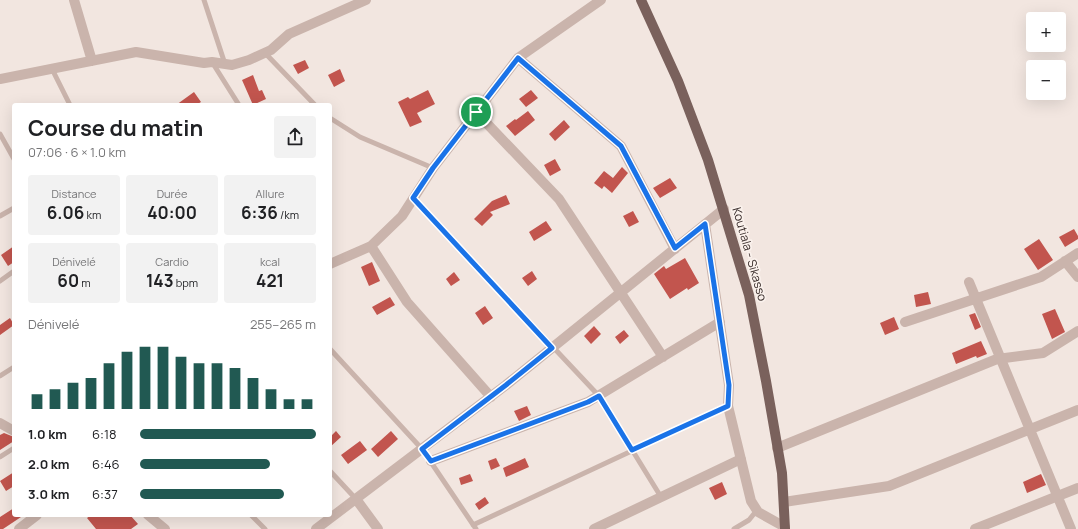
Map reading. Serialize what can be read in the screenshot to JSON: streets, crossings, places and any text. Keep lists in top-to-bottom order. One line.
{"streets":{"main road":["Koutiala - Sikasso"]},"page":{"map_buttons":["+","−"],"heading":["Course du matin","07:06 · 6 × 1.0 km"],"stats":[["Distance","6.06 km"],["Durée","40:00"],["Allure","6:36 /km"],["Dénivelé","60 m"],["Cardio","143 bpm"],["kcal","421"]],"chart":["Dénivelé","255–265 m"],"list":[{"name":"1.0 km","note":"6:18"},{"name":"2.0 km","note":"6:46"},{"name":"3.0 km","note":"6:37"}]}}
